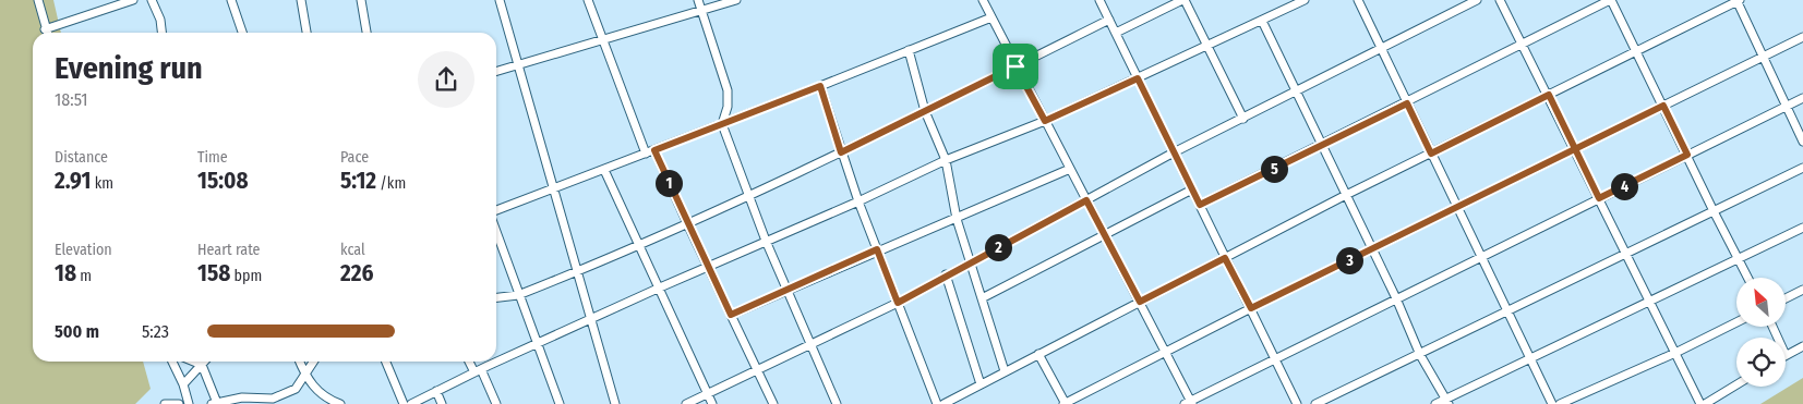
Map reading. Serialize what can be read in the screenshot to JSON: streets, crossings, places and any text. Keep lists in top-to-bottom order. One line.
{"north":"top left","page":{"heading":["Evening run","18:51"],"stats":[["Distance","2.91 km"],["Time","15:08"],["Pace","5:12 /km"],["Elevation","18 m"],["Heart rate","158 bpm"],["kcal","226"]],"pins":["5","1","4","2","3"],"list":[{"name":"500 m","note":"5:23"}]}}
